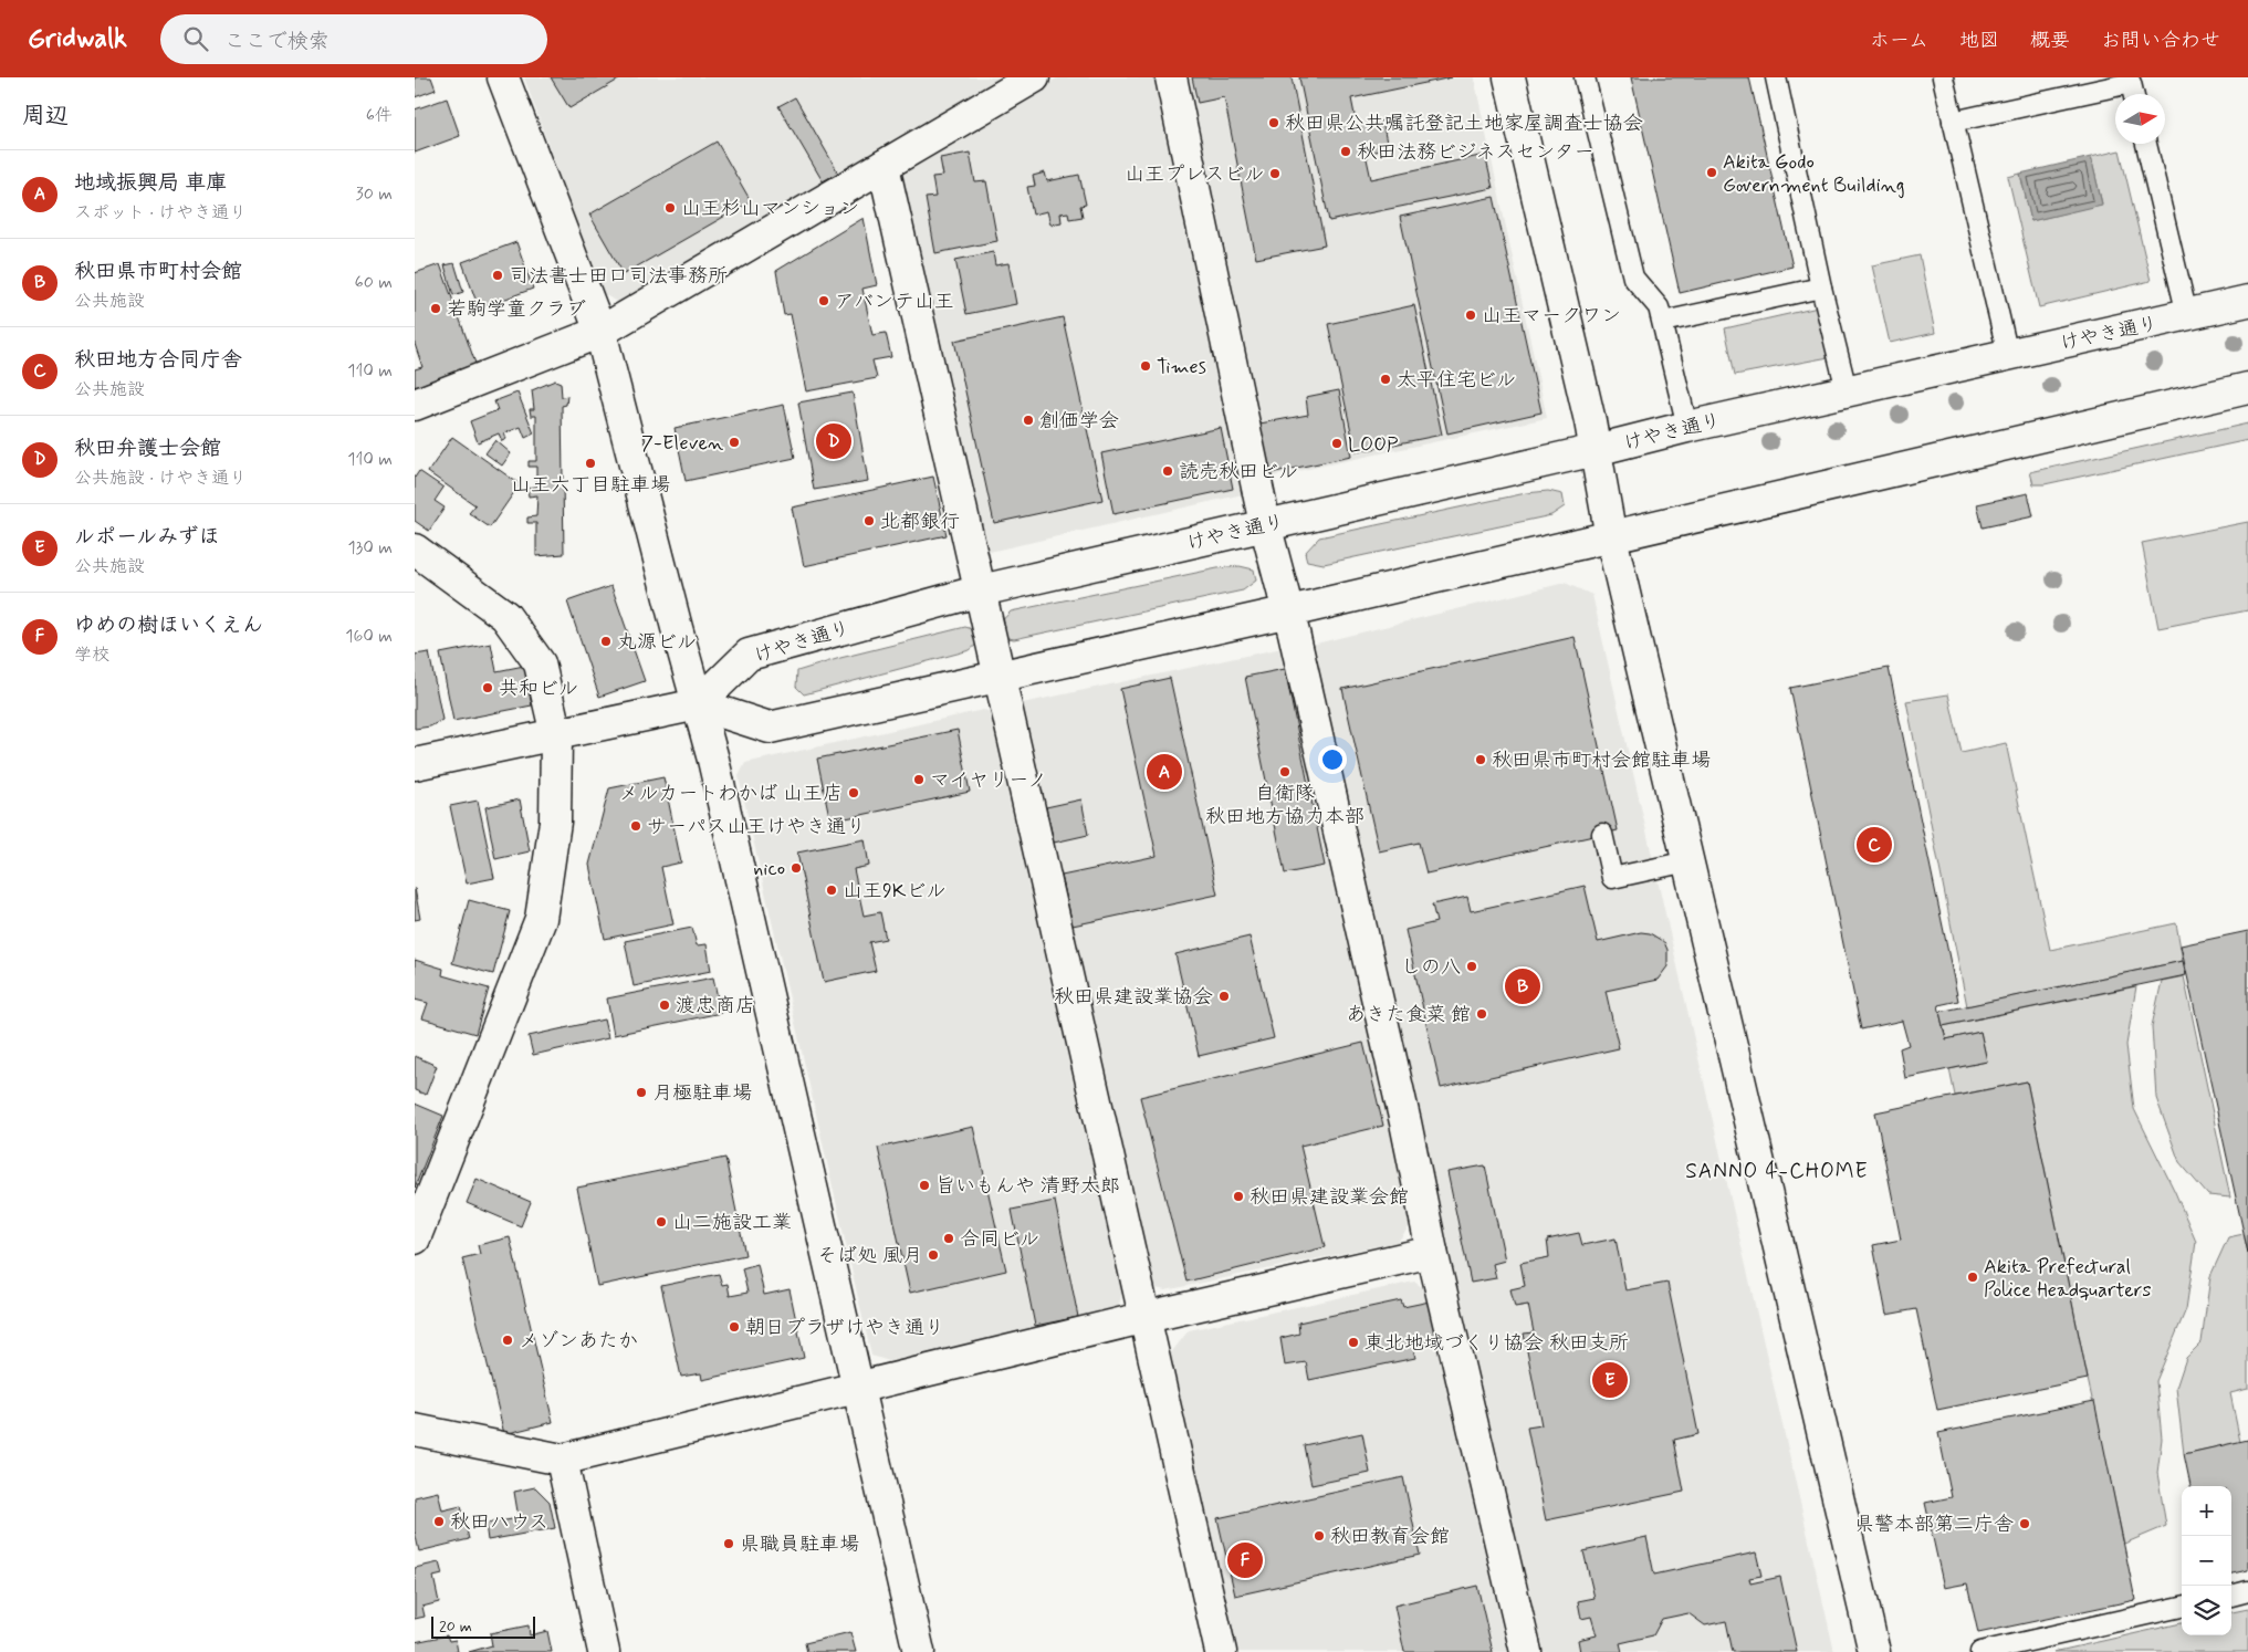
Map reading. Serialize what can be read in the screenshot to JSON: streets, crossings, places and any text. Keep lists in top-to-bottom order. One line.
{"streets":{"street":["けやき通り"]},"districts":["SANNO 4-CHOME"],"places":["秋田県公共嘱託登記土地家屋調査士協会","秋田法務ビジネスセンター","Akita Godo Government Building","山王プレスビル","山王杉山マンション","司法書士田口司法事務所","アバンテ山王","若駒学童クラブ","山王マークワン","Times","太平住宅ビル","創価学会","7-Eleven","LOOP","山王六丁目駐車場","読売秋田ビル","北都銀行","丸源ビル","共和ビル","秋田県市町村会館駐車場","自衛隊 秋田地方協力本部","マイヤリーノ","メルカートわかば 山王店","サーパス山王けやき通り","nico","山王9Kビル","しの八","秋田県建設業協会","渡忠商店","あきた食菜 館","月極駐車場","旨いもんや 清野太郎","秋田県建設業会館","山二施設工業","合同ビル","そば処 風月","Akita Prefectural Police Headquarters","朝日プラザけやき通り","メゾンあたか","東北地域づくり協会 秋田支所","秋田ハウス","県警本部第二庁舎","秋田教育会館","県職員駐車場"],"scale_bar":"20 m","north":"right","page":{"header":"Gridwalk","search":"ここで検索","nav":["ホーム","地図","概要","お問い合わせ"],"heading":["周辺","6件"],"list":[{"mark":"A","name":"地域振興局 車庫","note":"スポット · けやき通り","value":"30 m"},{"mark":"B","name":"秋田県市町村会館","note":"公共施設","value":"60 m"},{"mark":"C","name":"秋田地方合同庁舎","note":"公共施設","value":"110 m"},{"mark":"D","name":"秋田弁護士会館","note":"公共施設 · けやき通り","value":"110 m"},{"mark":"E","name":"ルポールみずほ","note":"公共施設","value":"130 m"},{"mark":"F","name":"ゆめの樹ほいくえん","note":"学校","value":"160 m"}],"pins":["D","A","C","B","E","F"],"map_buttons":["+","−"],"scale":"20 m"}}
